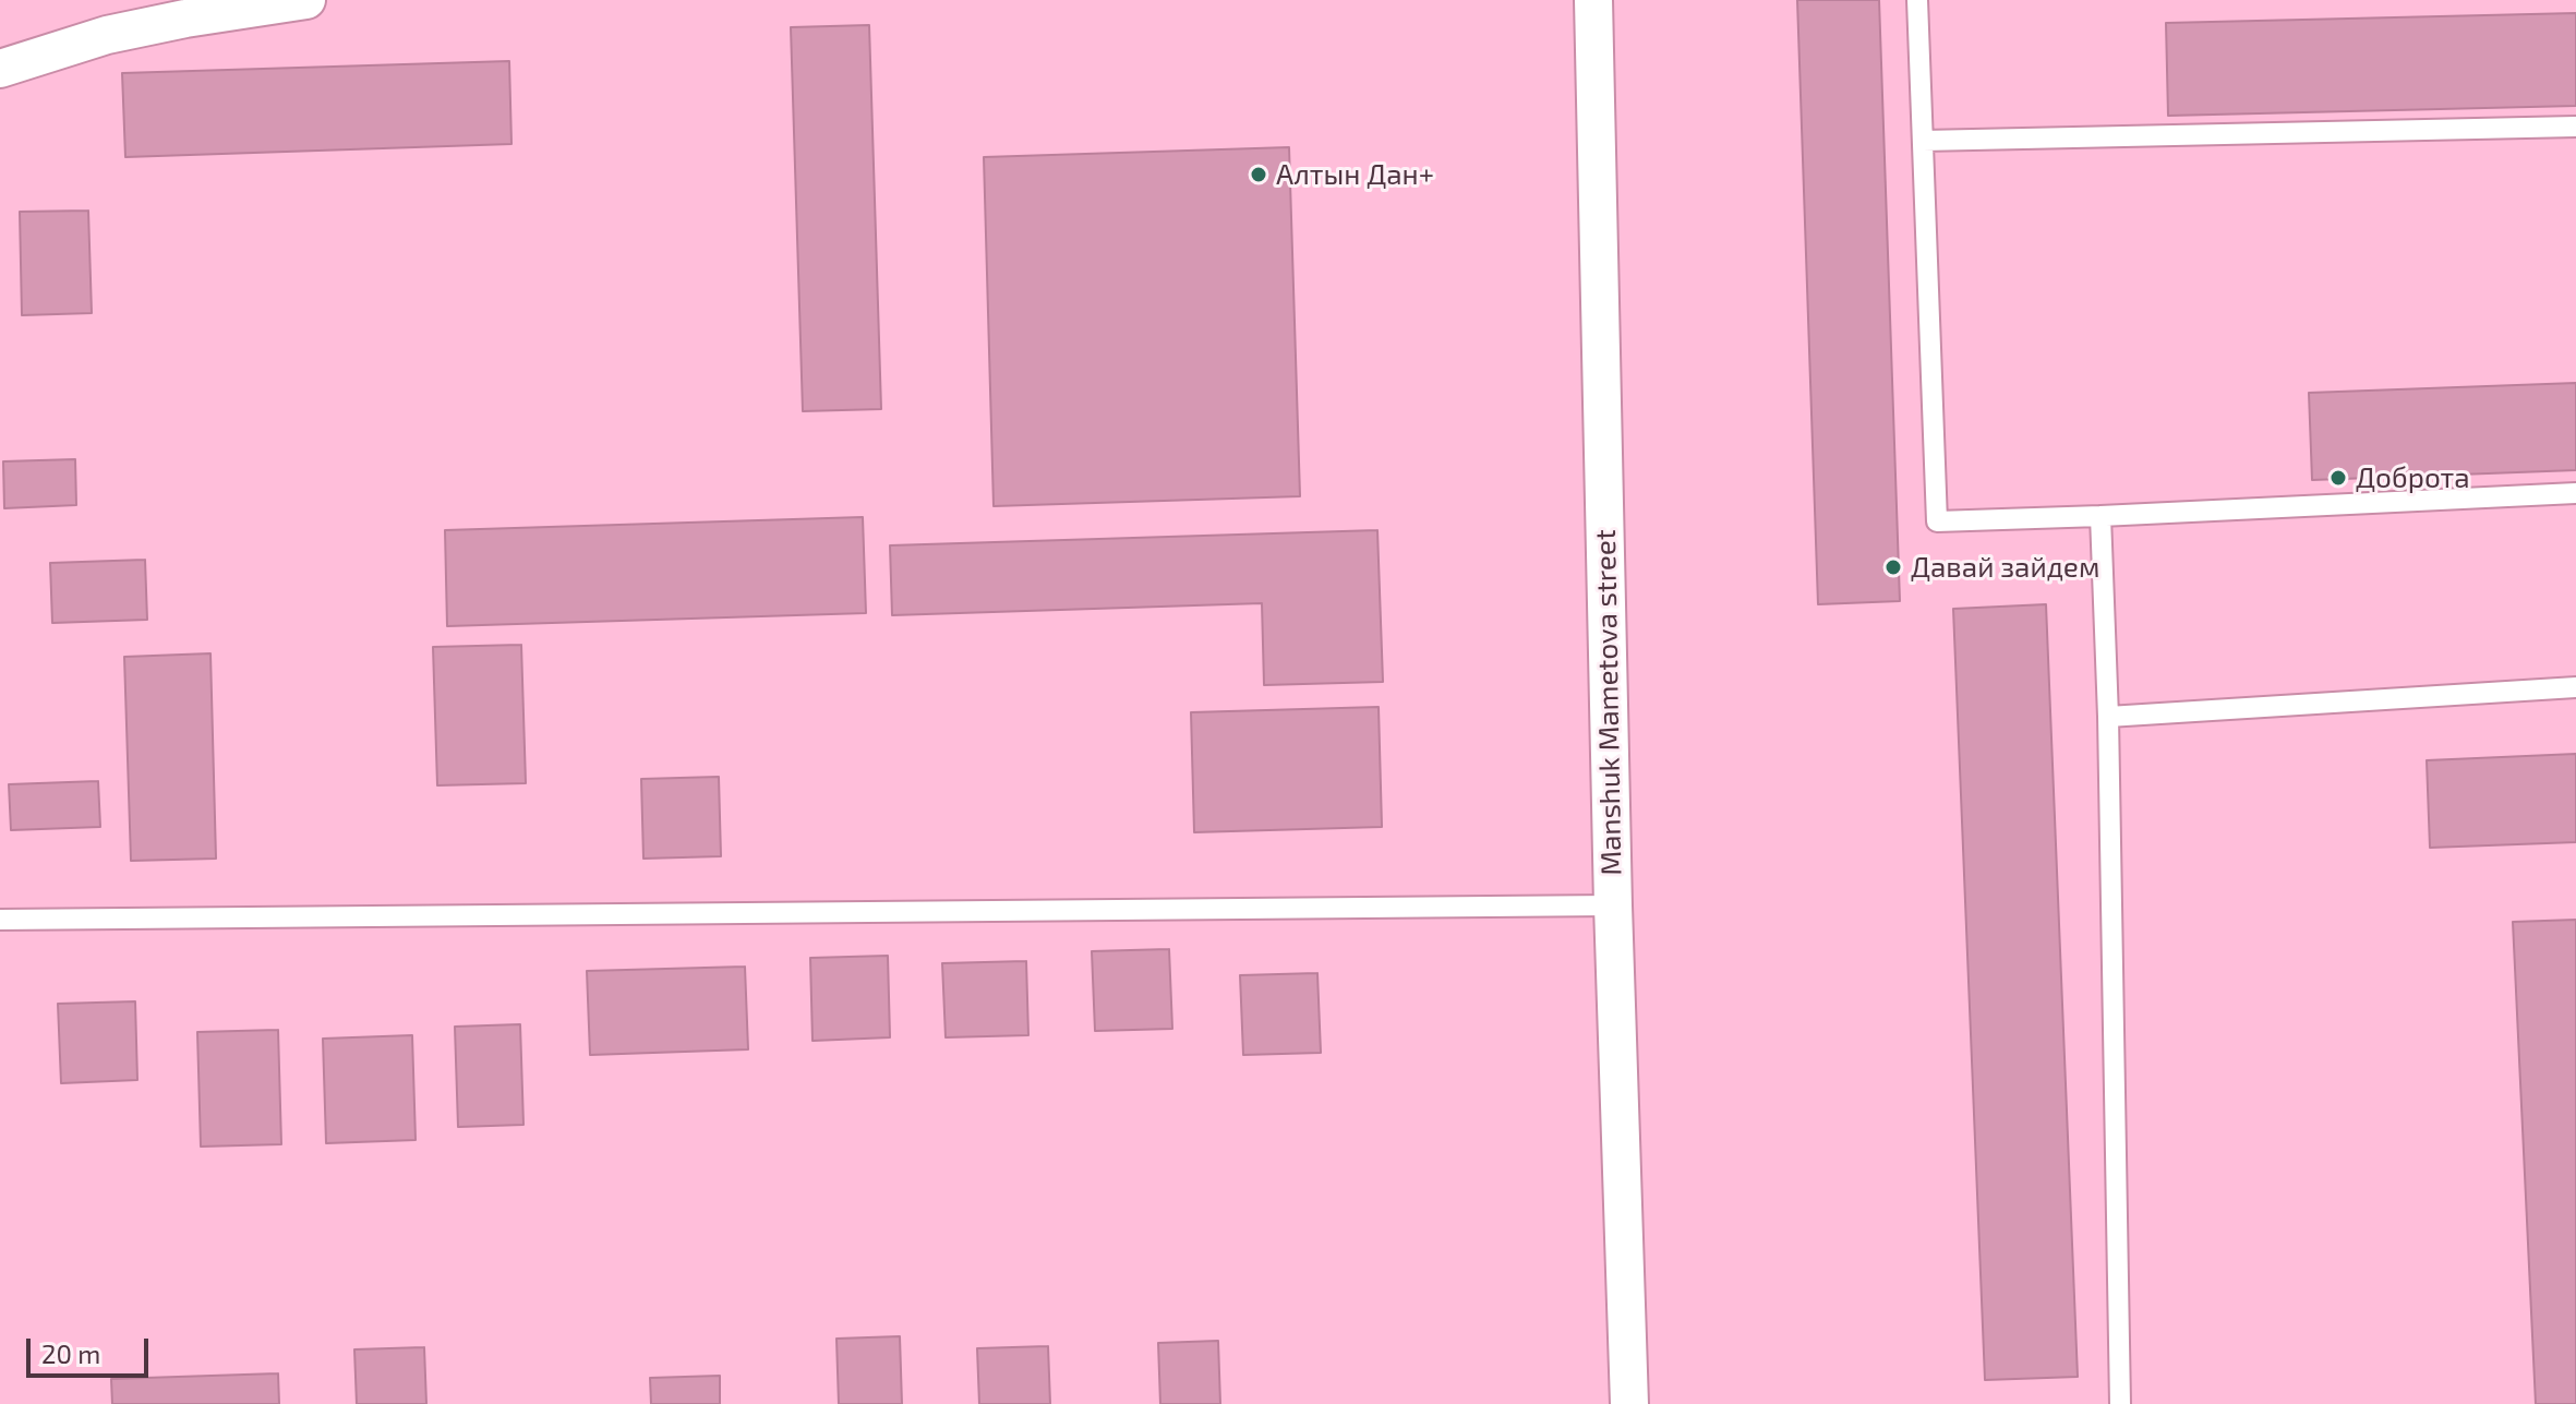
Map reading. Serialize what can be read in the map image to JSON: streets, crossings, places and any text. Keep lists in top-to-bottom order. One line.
{"streets":{"street":["Manshuk Mametova street"]},"places":["Алтын Дан+","Доброта","Давай зайдем"],"scale_bar":"20 m"}
